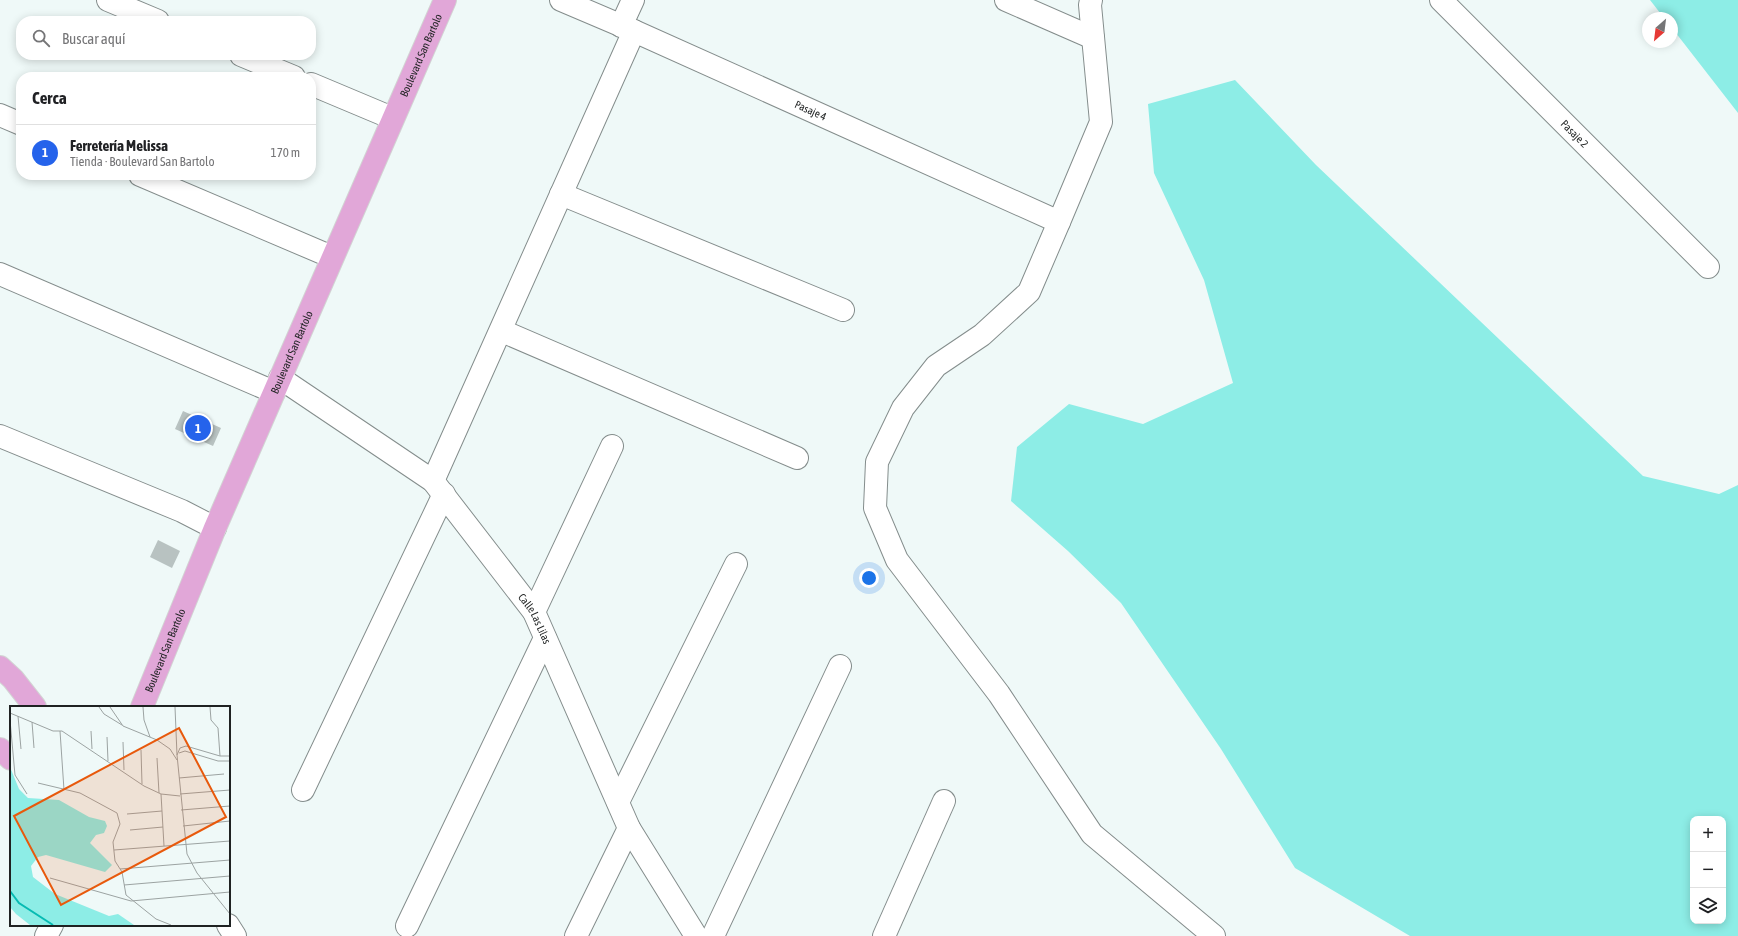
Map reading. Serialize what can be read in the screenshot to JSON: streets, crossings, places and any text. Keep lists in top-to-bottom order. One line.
{"streets":{"main road":["Boulevard San Bartolo"],"street":["Pasaje 4","Pasaje 2","Calle Las Lilas"]},"crossings":[["Boulevard San Bartolo","Calle Las Lilas"]],"north":"bottom left","page":{"search":"Buscar aquí","heading":"Cerca","list":[{"mark":"1","name":"Ferretería Melissa","note":"Tienda · Boulevard San Bartolo","value":"170 m"}],"pins":"1","map_buttons":["+","−"]}}
